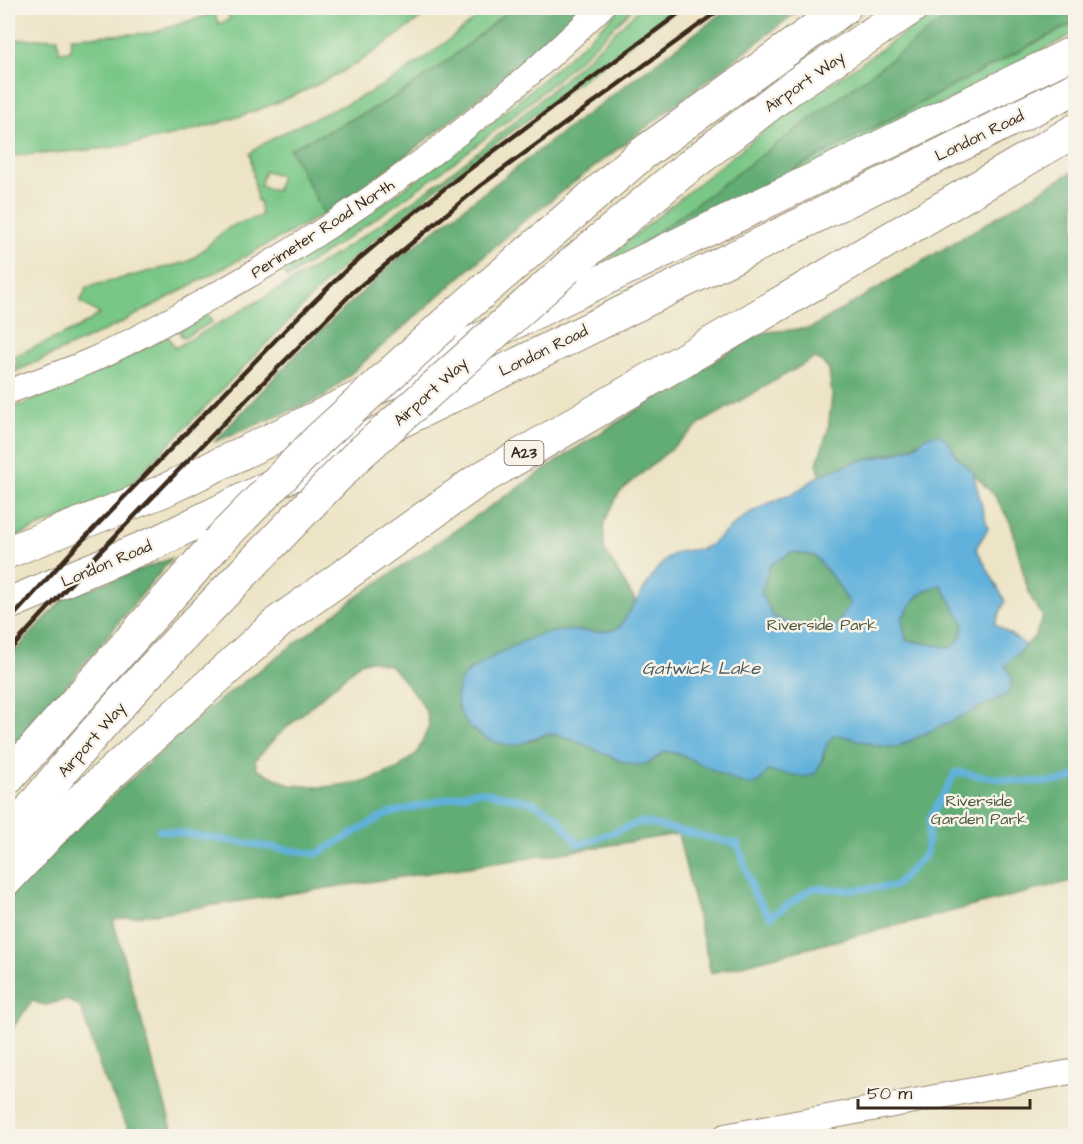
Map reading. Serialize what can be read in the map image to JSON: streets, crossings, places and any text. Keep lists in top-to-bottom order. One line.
{"streets":{"highway":["Airport Way","A23"],"main road":["London Road"],"street":["Perimeter Road North"]},"water":["Gatwick Lake"],"parks":["Riverside Park","Riverside Garden Park"],"scale_bar":"50 m"}
